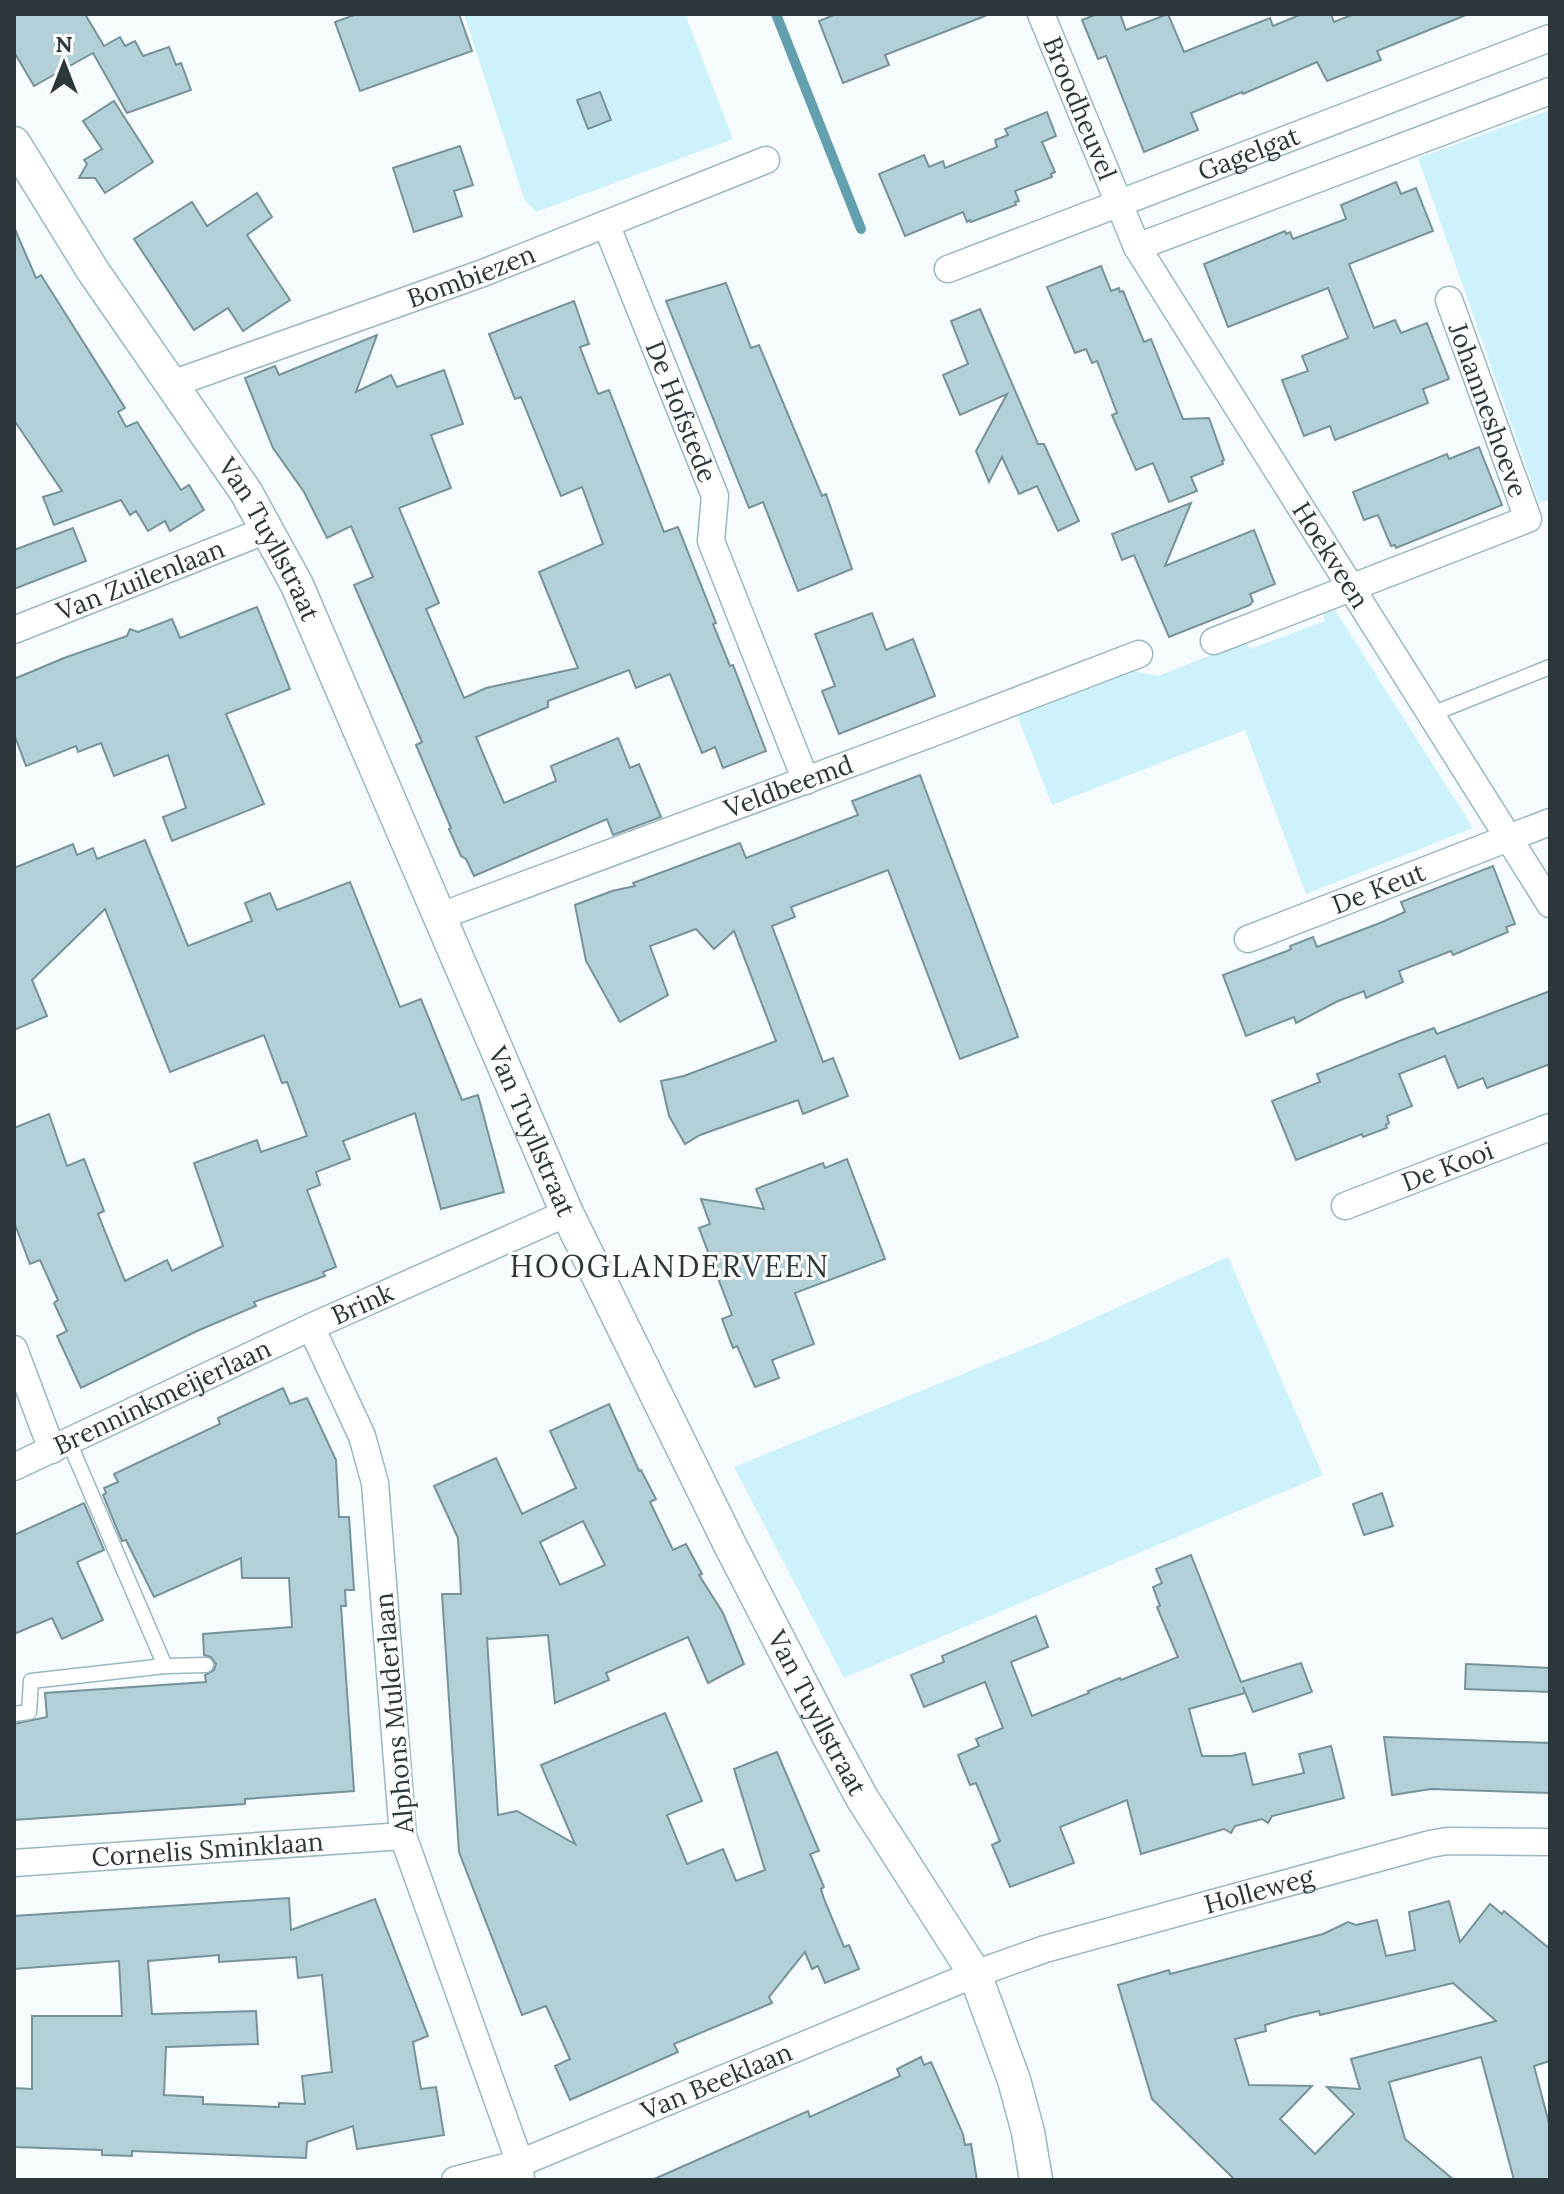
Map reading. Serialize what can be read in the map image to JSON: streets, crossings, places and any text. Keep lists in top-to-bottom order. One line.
{"streets":{"street":["Broodheuvel","Gagelgat","Bombiezen","Johanneshoeve","De Hofstede","Van Tuyllstraat","Hoekveen","Van Zuilenlaan","Veldbeemd","De Keut","De Kooi","Brink","Brenninkmeijerlaan","Alphons Mulderlaan","Cornelis Sminklaan","Holleweg","Van Beeklaan"]},"crossings":[["Broodheuvel","Gagelgat"],["Broodheuvel","Hoekveen"],["Gagelgat","Hoekveen"],["Bombiezen","De Hofstede"],["Bombiezen","Van Tuyllstraat"],["Johanneshoeve","Hoekveen"],["De Hofstede","Veldbeemd"],["Van Tuyllstraat","Van Zuilenlaan"],["Van Tuyllstraat","Veldbeemd"],["Van Tuyllstraat","Brink"],["Van Tuyllstraat","Holleweg"],["Van Tuyllstraat","Van Beeklaan"],["Hoekveen","De Keut"],["Brink","Brenninkmeijerlaan"],["Brink","Alphons Mulderlaan"],["Alphons Mulderlaan","Cornelis Sminklaan"],["Alphons Mulderlaan","Van Beeklaan"],["Holleweg","Van Beeklaan"]],"districts":["HOOGLANDERVEEN"],"north":"top"}
